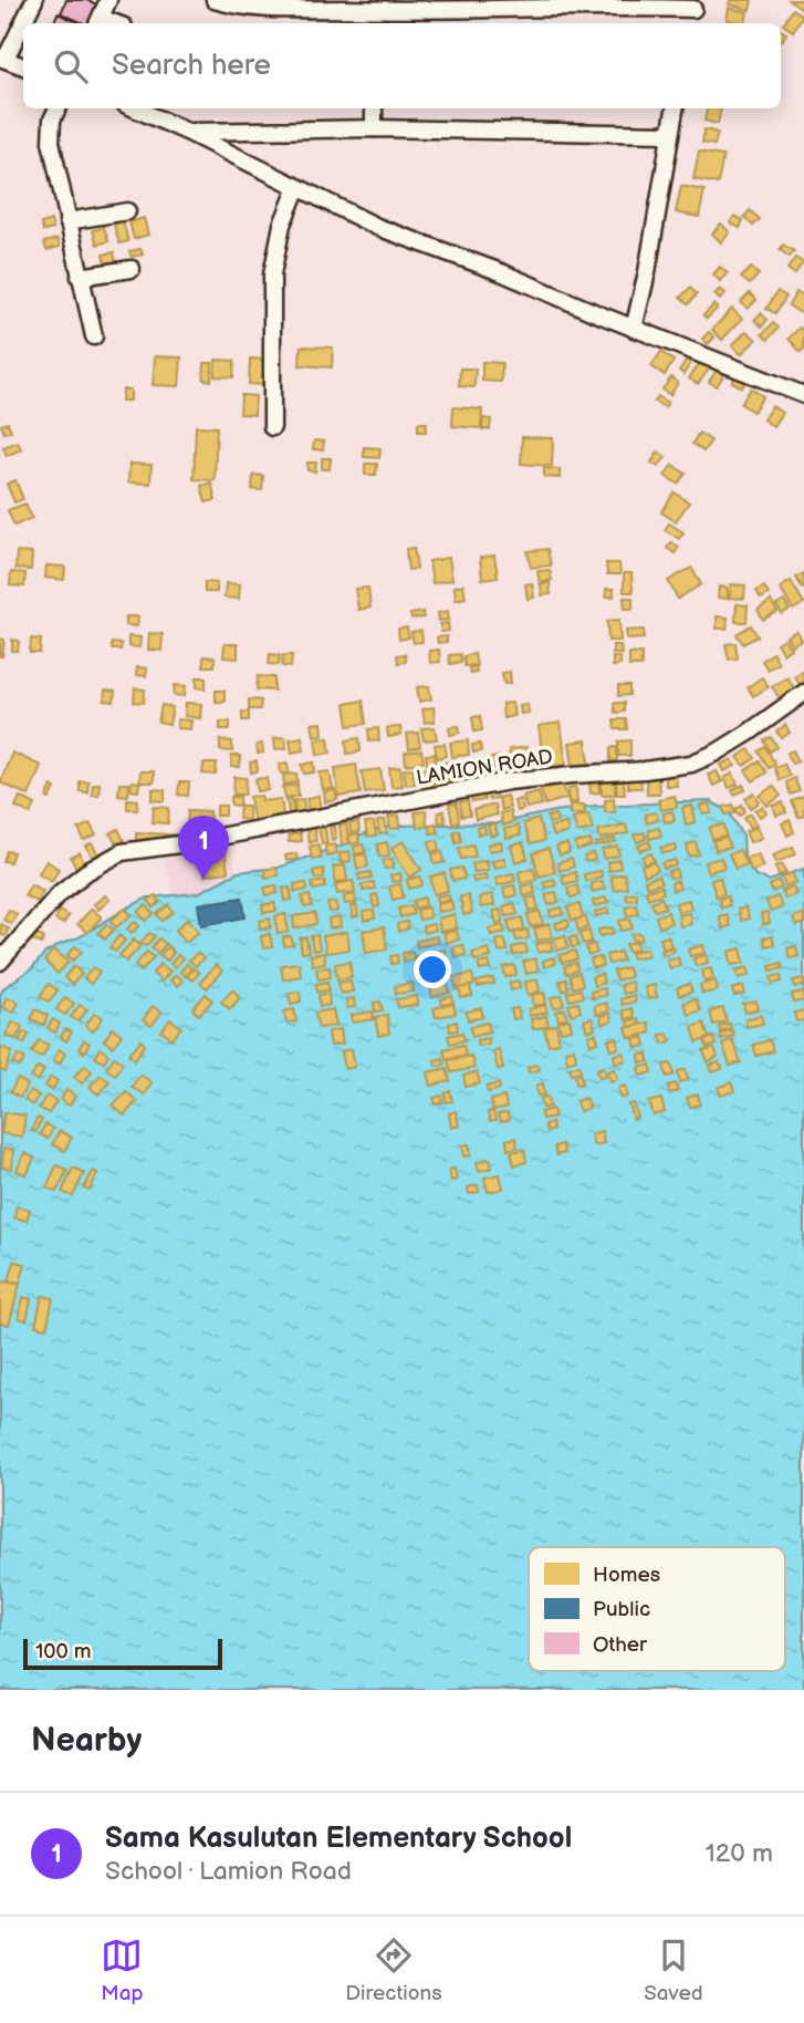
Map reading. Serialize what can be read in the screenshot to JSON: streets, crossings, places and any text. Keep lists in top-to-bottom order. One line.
{"streets":{"street":["LAMION ROAD"]},"legend":["Homes","Public","Other"],"scale_bar":"100 m","page":{"search":"Search here","pins":"1","scale":"100 m","heading":"Nearby","list":[{"mark":"1","name":"Sama Kasulutan Elementary School","note":"School · Lamion Road","value":"120 m"}],"nav":["Map","Directions","Saved"]}}
